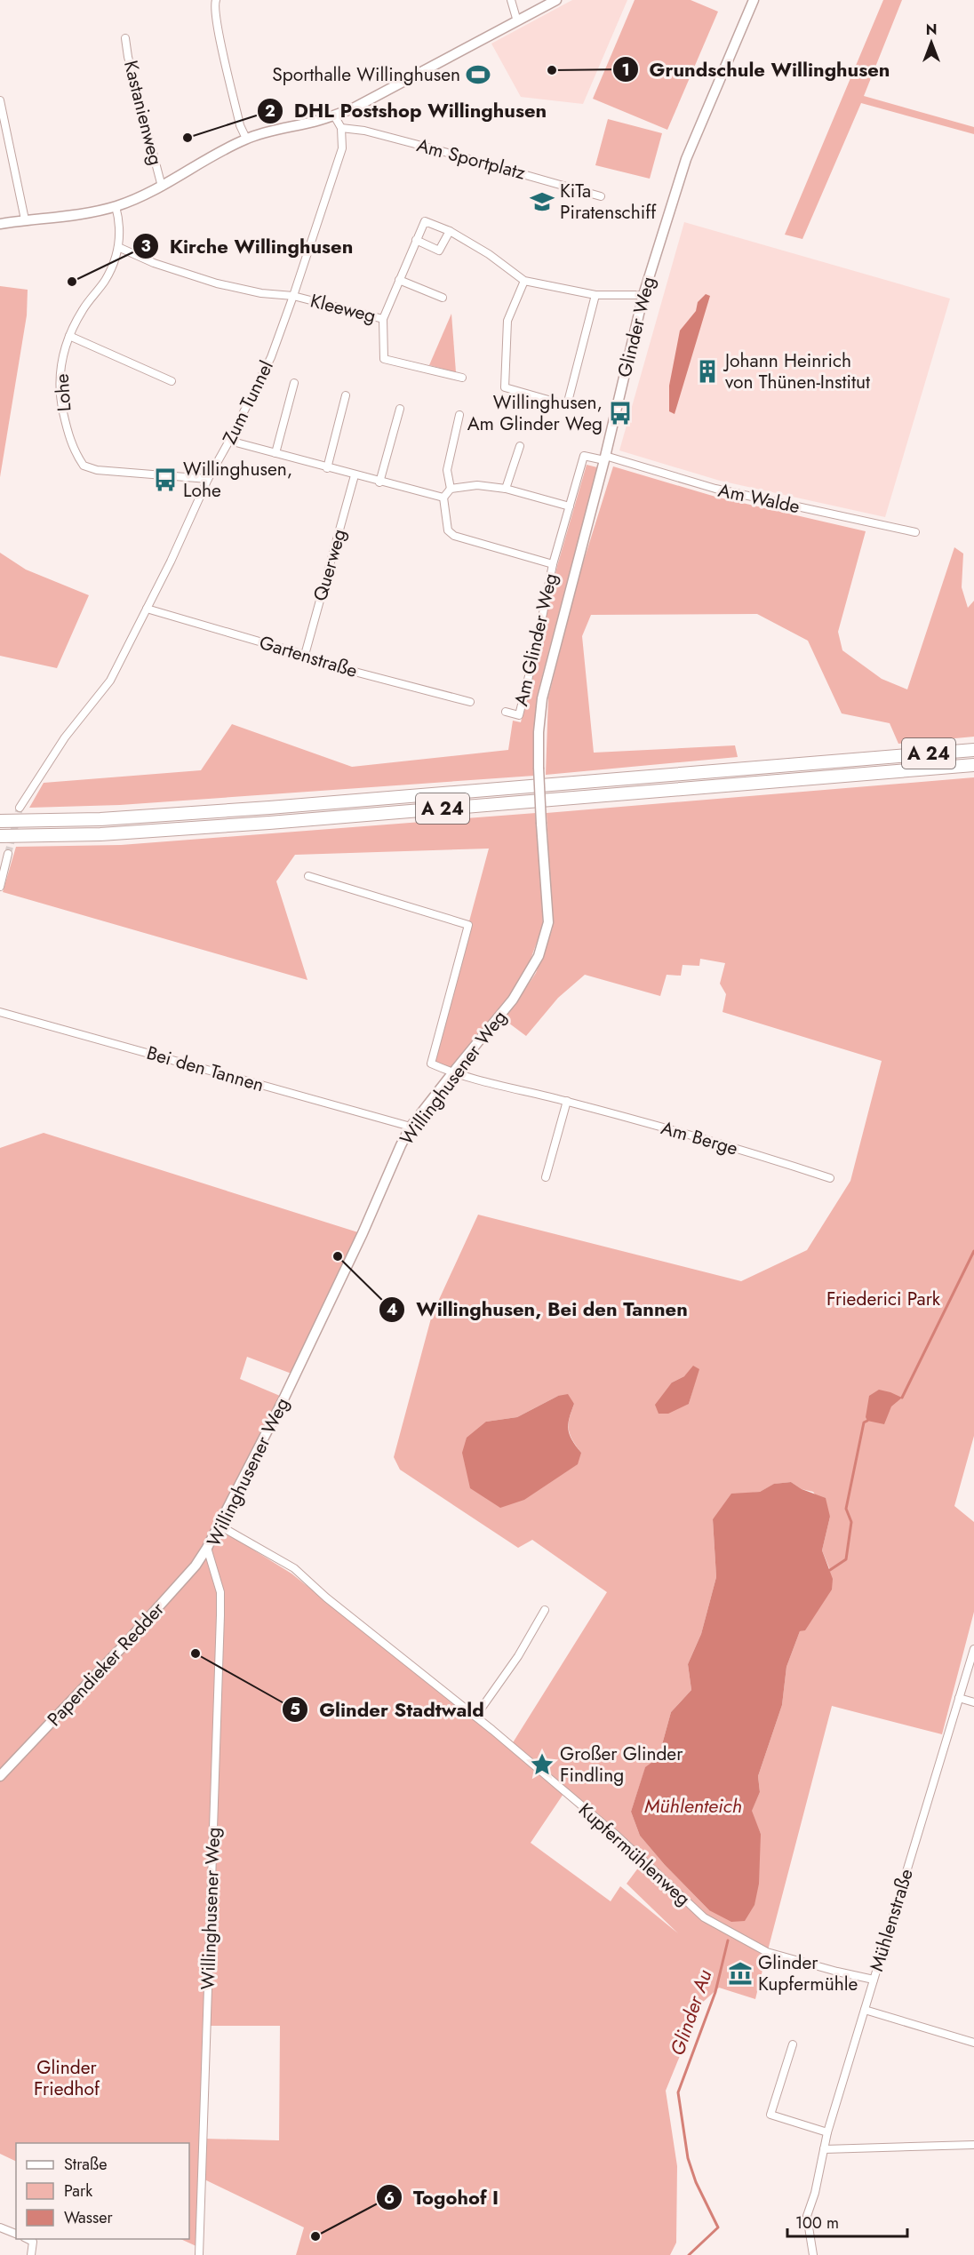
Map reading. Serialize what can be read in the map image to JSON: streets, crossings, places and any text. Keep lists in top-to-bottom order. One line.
{"streets":{"highway":["A 24"],"street":["Kastanienweg","Am Sportplatz","Kleeweg","Glinder Weg","Lohe","Zum Tunnel","Am Walde","Querweg","Am Glinder Weg","Gartenstraße","Bei den Tannen","Willinghusener Weg","Am Berge","Papendieker Redder","Kupfermühlenweg","Mühlenstraße"]},"crossings":[["Am Sportplatz","Zum Tunnel"],["Kleeweg","Lohe"],["Kleeweg","Zum Tunnel"],["Glinder Weg","Am Walde"],["Glinder Weg","Am Glinder Weg"],["Glinder Weg","Willinghusener Weg"],["Lohe","Zum Tunnel"],["Zum Tunnel","Gartenstraße"],["Am Walde","Am Glinder Weg"],["Querweg","Gartenstraße"],["Bei den Tannen","Willinghusener Weg"],["Willinghusener Weg","Am Berge"],["Willinghusener Weg","Papendieker Redder"],["Willinghusener Weg","Kupfermühlenweg"],["Kupfermühlenweg","Mühlenstraße"]],"water":["Mühlenteich","Glinder Au"],"parks":["Friederici Park","Glinder Friedhof"],"places":{"other":["Grundschule Willinghusen","DHL Postshop Willinghusen","Kirche Willinghusen","Willinghusen, Bei den Tannen","Glinder Stadtwald","Togohof I"],"sports":["Sporthalle Willinghusen"],"school or university":["KiTa Piratenschiff"],"building":["Johann Heinrich von Thünen-Institut"],"bus stop":["Willinghusen, Am Glinder Weg","Willinghusen, Lohe"],"place":["Großer Glinder Findling"],"museum":["Glinder Kupfermühle"]},"legend":["Straße","Park","Wasser"],"scale_bar":"100 m","north":"top"}
